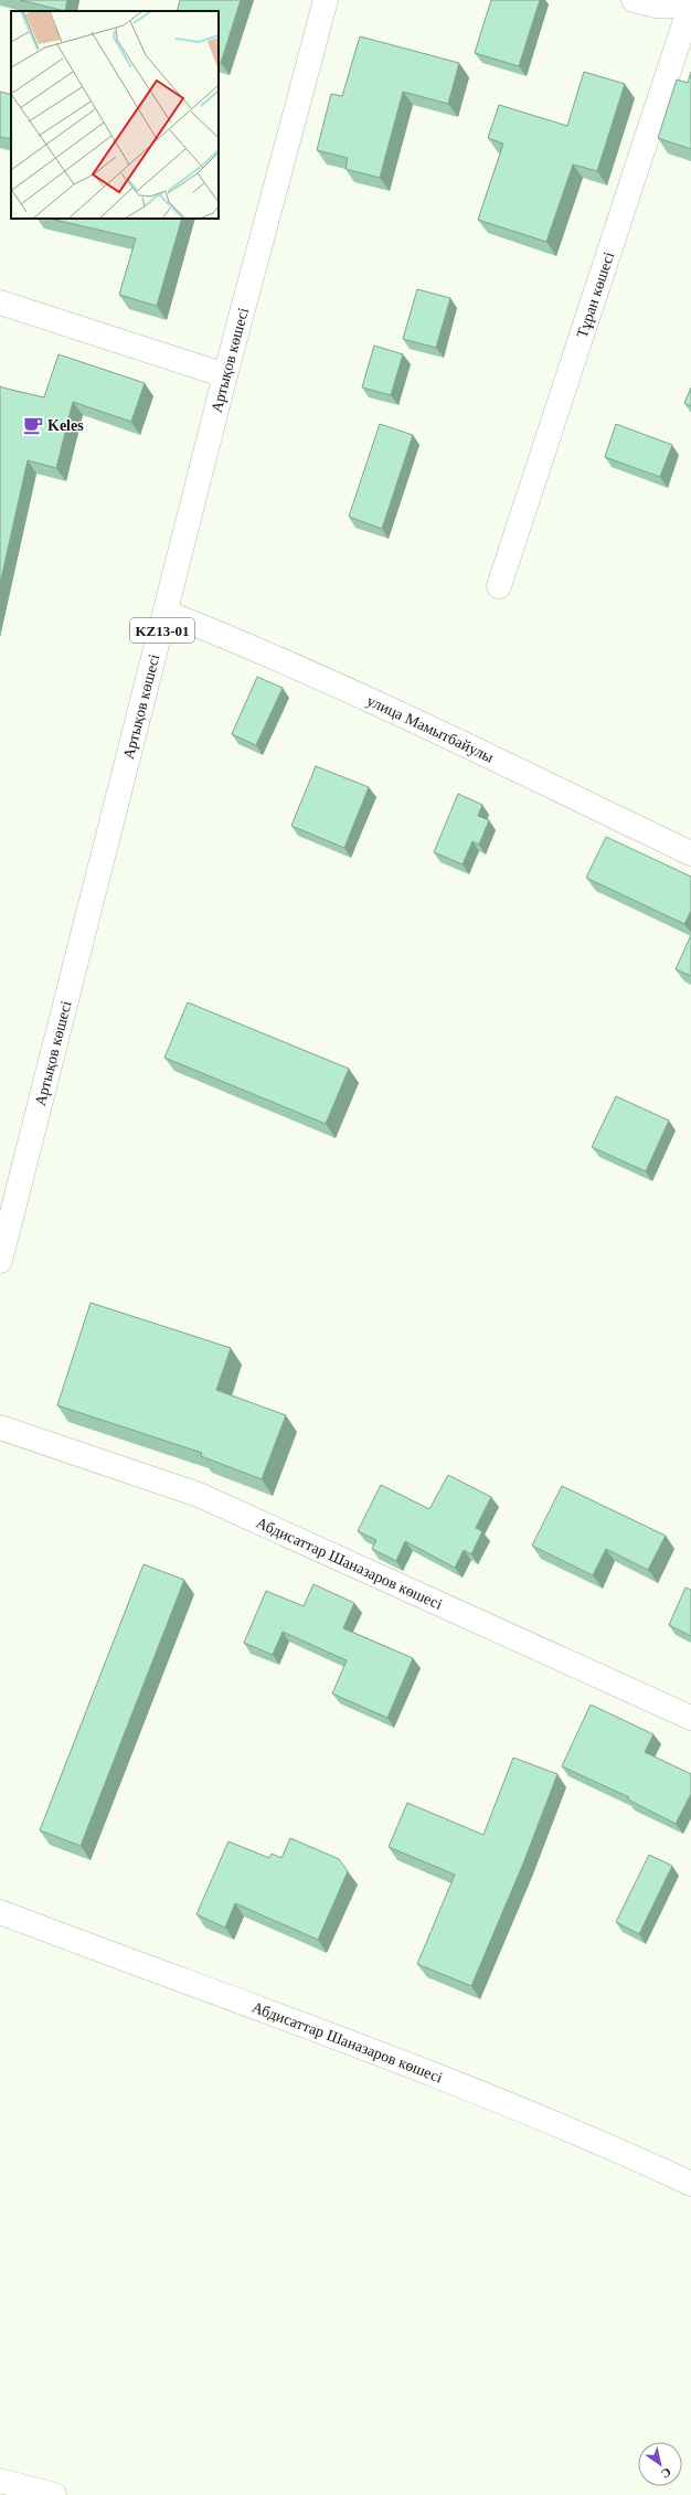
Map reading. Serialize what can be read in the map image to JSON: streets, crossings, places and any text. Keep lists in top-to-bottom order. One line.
{"streets":{"main road":["Тұран көшесі","Артықов көшесі","KZ13-01","улица Мамытбайулы","Абдисаттар Шаназаров көшесі"]},"crossings":[["Артықов көшесі","улица Мамытбайулы"]],"places":{"cafe":["Keles"]},"north":"bottom right"}
